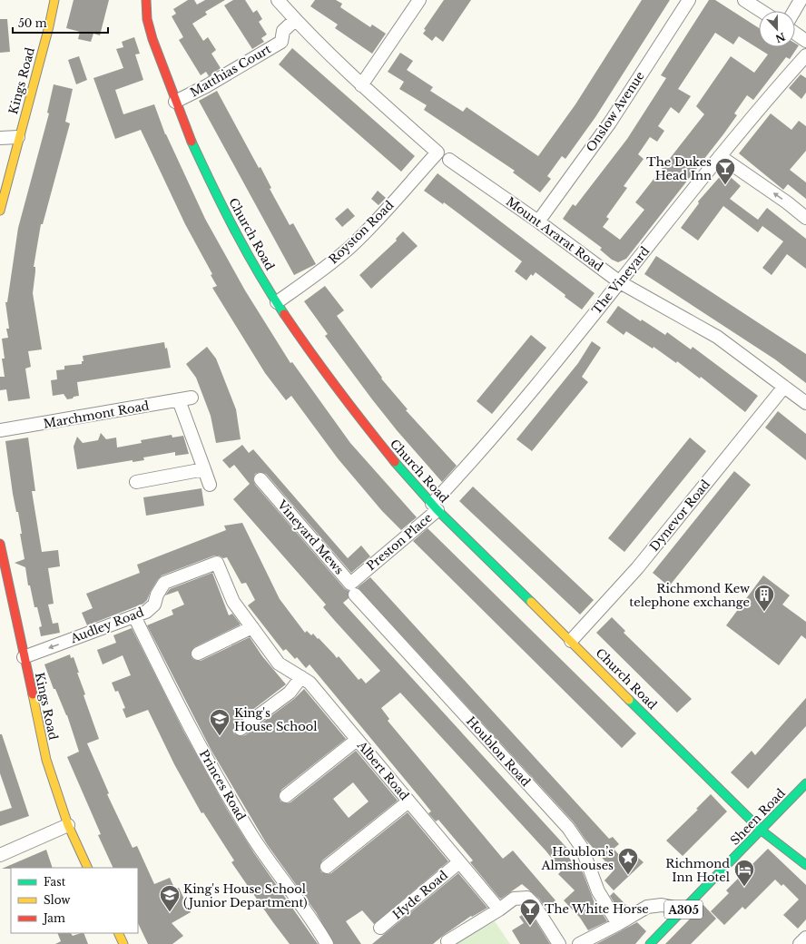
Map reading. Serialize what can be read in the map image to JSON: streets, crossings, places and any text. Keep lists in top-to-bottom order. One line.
{"streets":{"main road":["Kings Road","Church Road","Sheen Road","A305"],"street":["Matthias Court","Onslow Avenue","Royston Road","Mount Ararat Road","The Vineyard","Marchmont Road","Dynevor Road","Vineyard Mews","Preston Place","Audley Road","Houblon Road","Albert Road","Princes Road","Hyde Road"]},"crossings":[["Matthias Court","Church Road"],["Kings Road","Audley Road"],["Onslow Avenue","Mount Ararat Road"],["Royston Road","Church Road"],["Church Road","The Vineyard"],["Church Road","Dynevor Road"],["Church Road","Preston Place"],["Church Road","Sheen Road"],["Mount Ararat Road","The Vineyard"],["Mount Ararat Road","Dynevor Road"],["The Vineyard","Preston Place"],["Vineyard Mews","Preston Place"],["Audley Road","Albert Road"],["Audley Road","Princes Road"],["Albert Road","Hyde Road"]],"one_way":["Audley Road"],"places":{"bar":["The Dukes Head Inn","The White Horse"],"building":["Richmond Kew telephone exchange"],"school or university":["King's House School","King's House School (Junior Department)"],"place":["Houblon’s Almshouses"],"hotel":["Richmond Inn Hotel"]},"legend":["Fast","Slow","Jam"],"scale_bar":"50 m","north":"bottom"}
